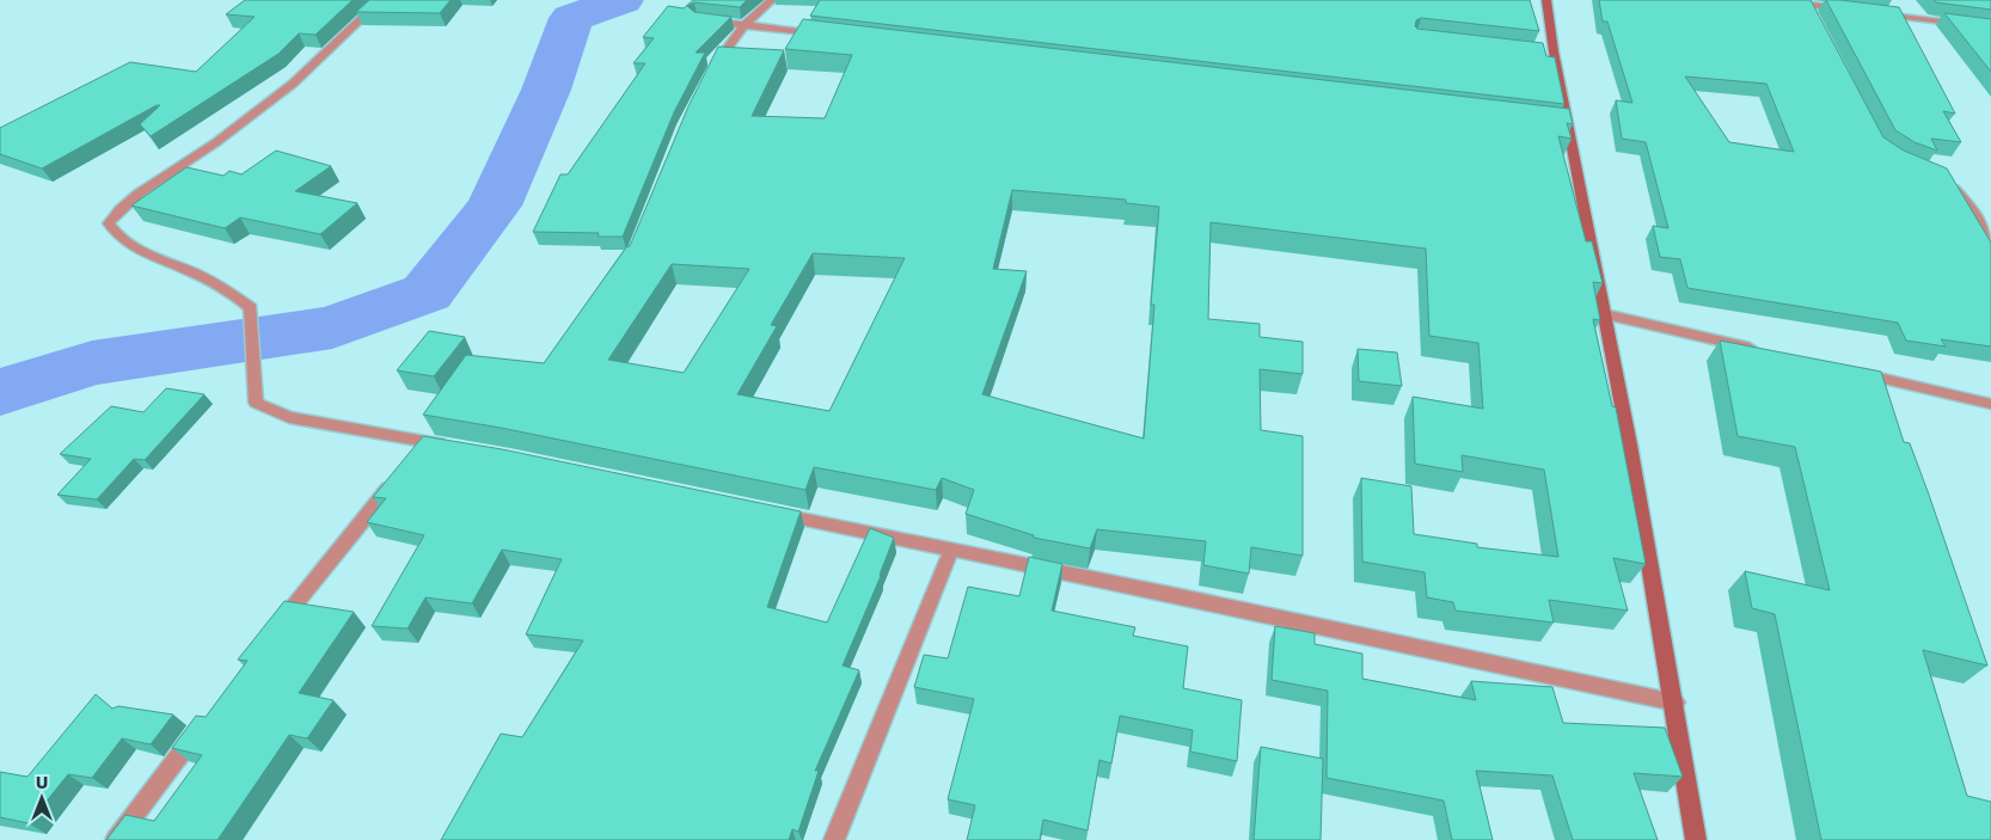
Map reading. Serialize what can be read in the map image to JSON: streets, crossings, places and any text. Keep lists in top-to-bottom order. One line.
{"north":"top"}
